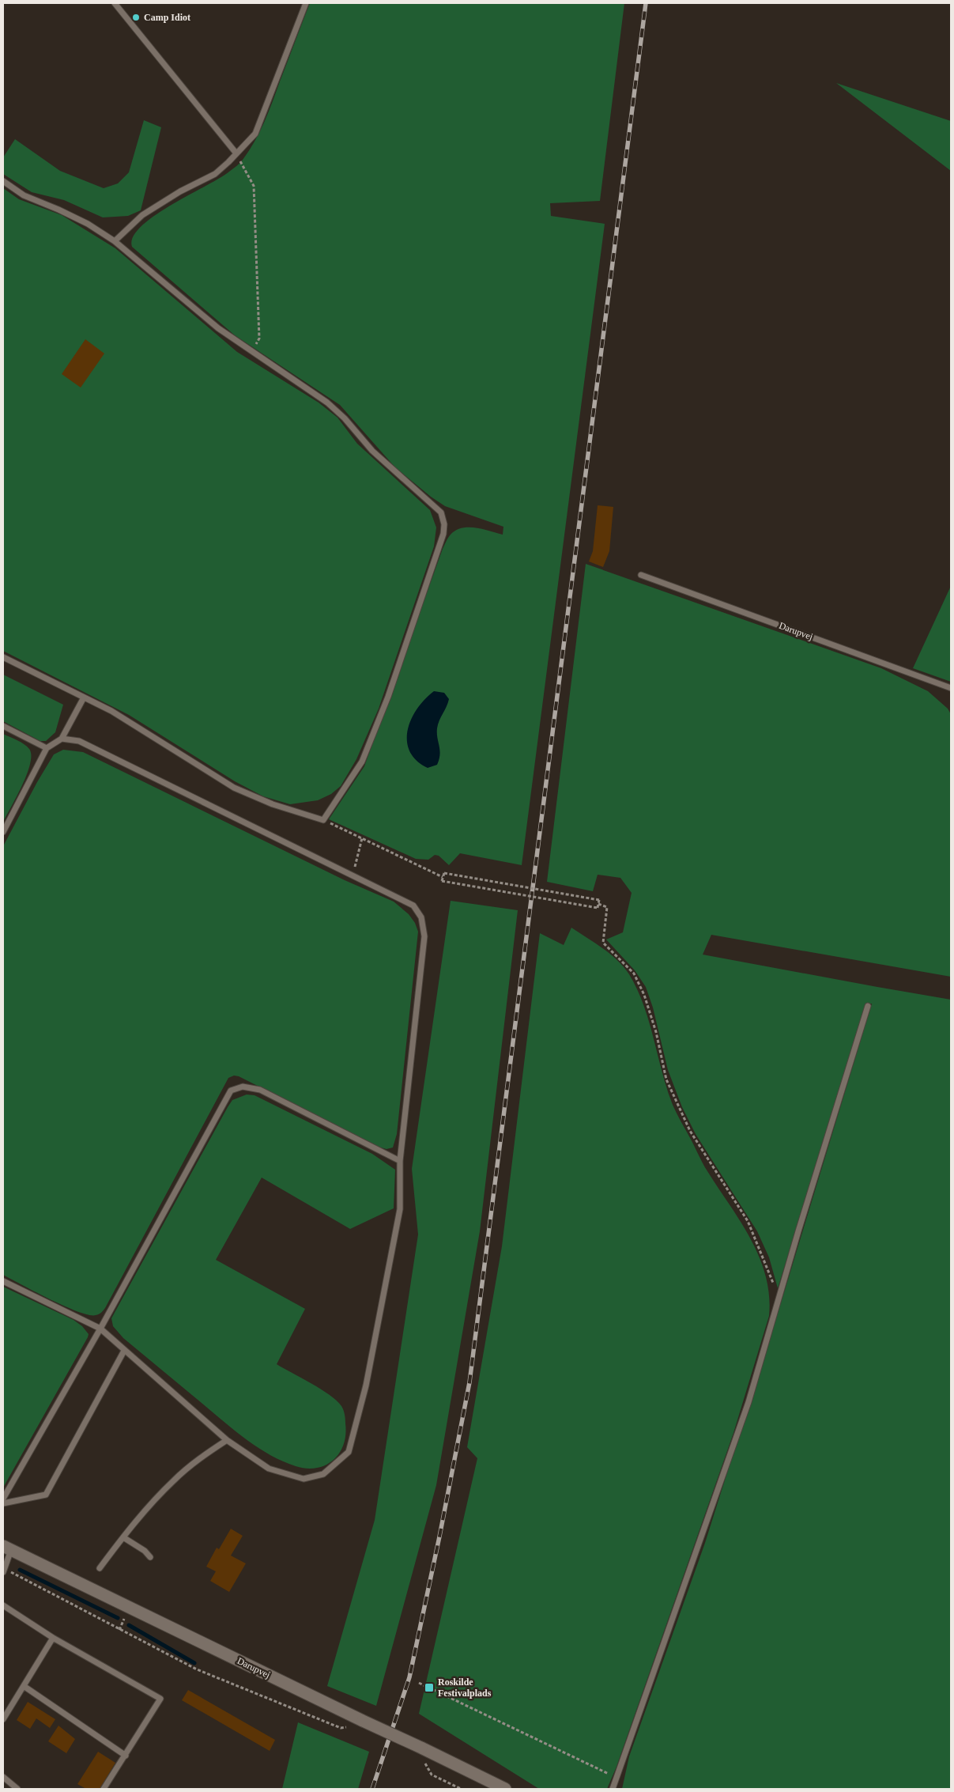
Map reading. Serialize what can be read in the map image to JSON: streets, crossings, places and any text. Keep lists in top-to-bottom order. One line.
{"streets":{"street":["Darupvej"]},"places":{"other":["Camp Idiot"],"transit":["Roskilde Festivalplads"]}}
